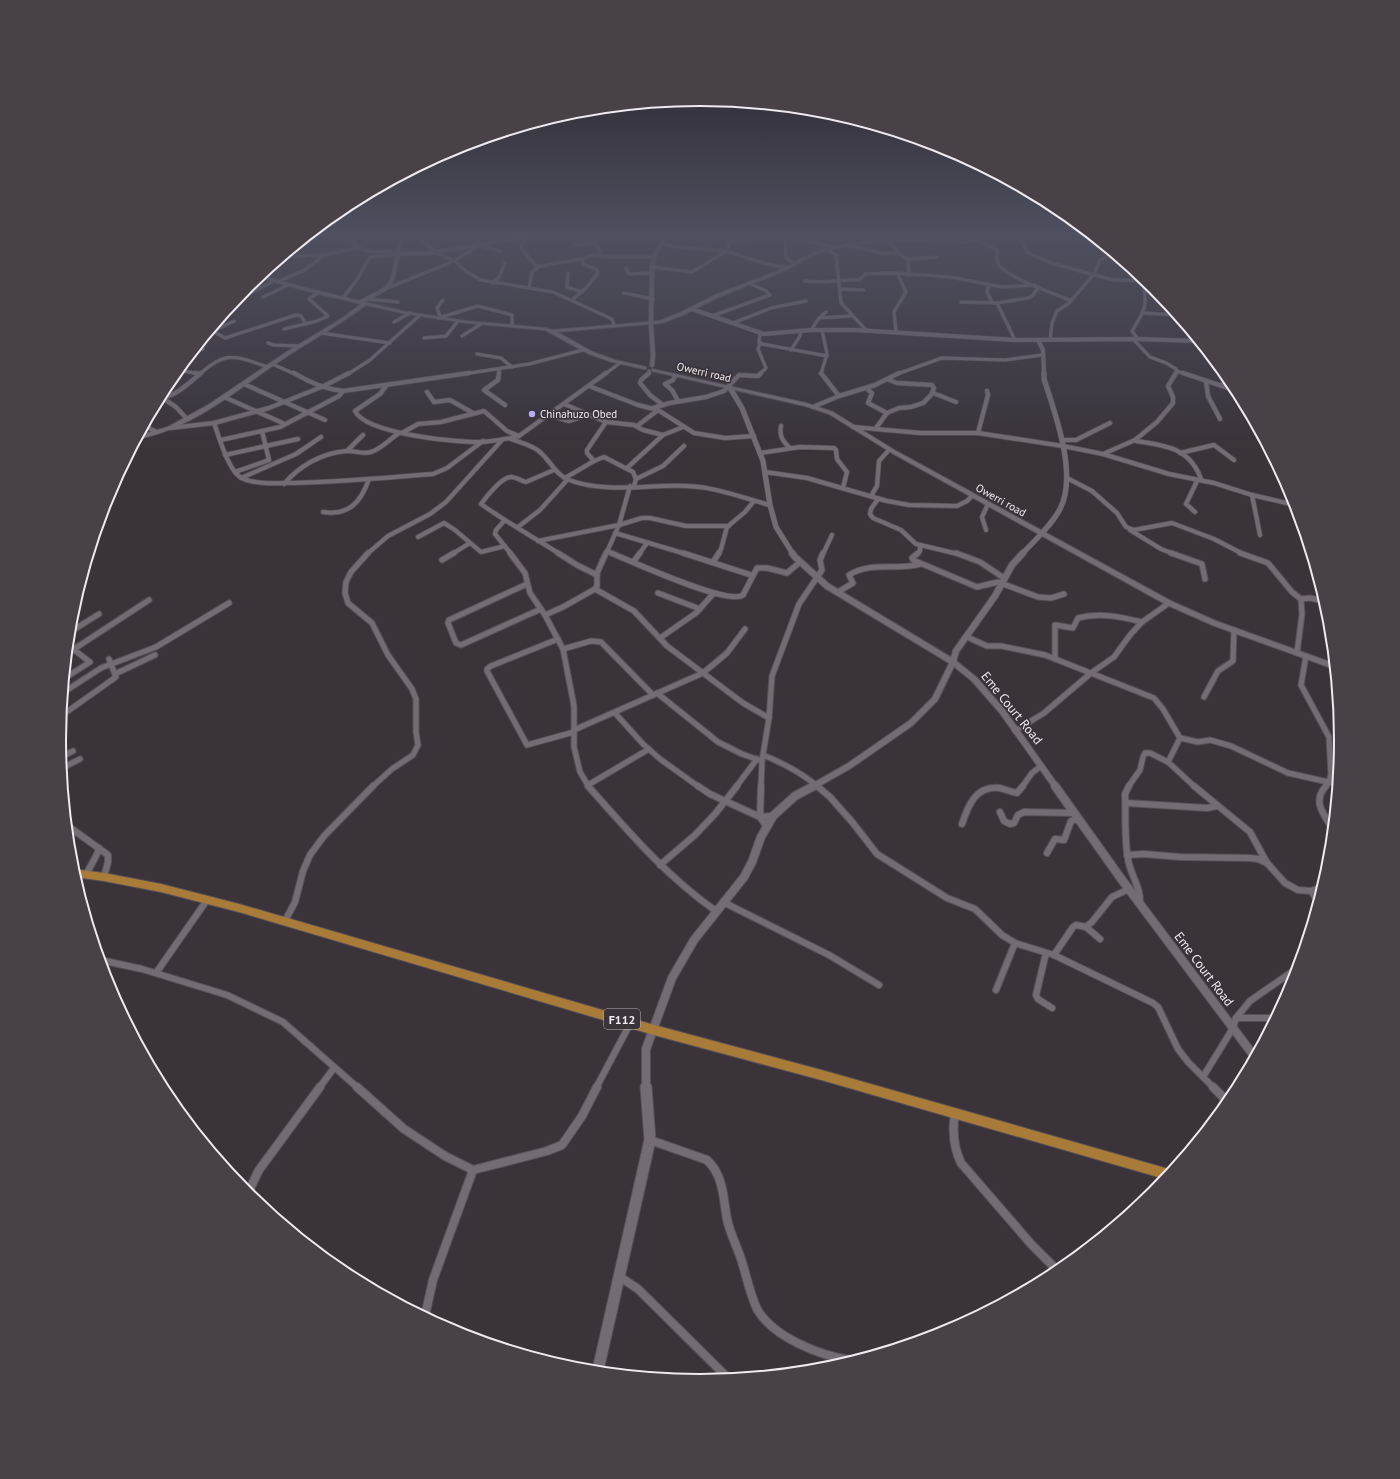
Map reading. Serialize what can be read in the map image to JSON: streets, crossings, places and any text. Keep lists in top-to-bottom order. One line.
{"streets":{"main road":["Owerri road","F112"],"street":["Eme Court Road"]},"crossings":[["Owerri road","Eme Court Road"]],"places":["Chinahuzo Obed"]}
